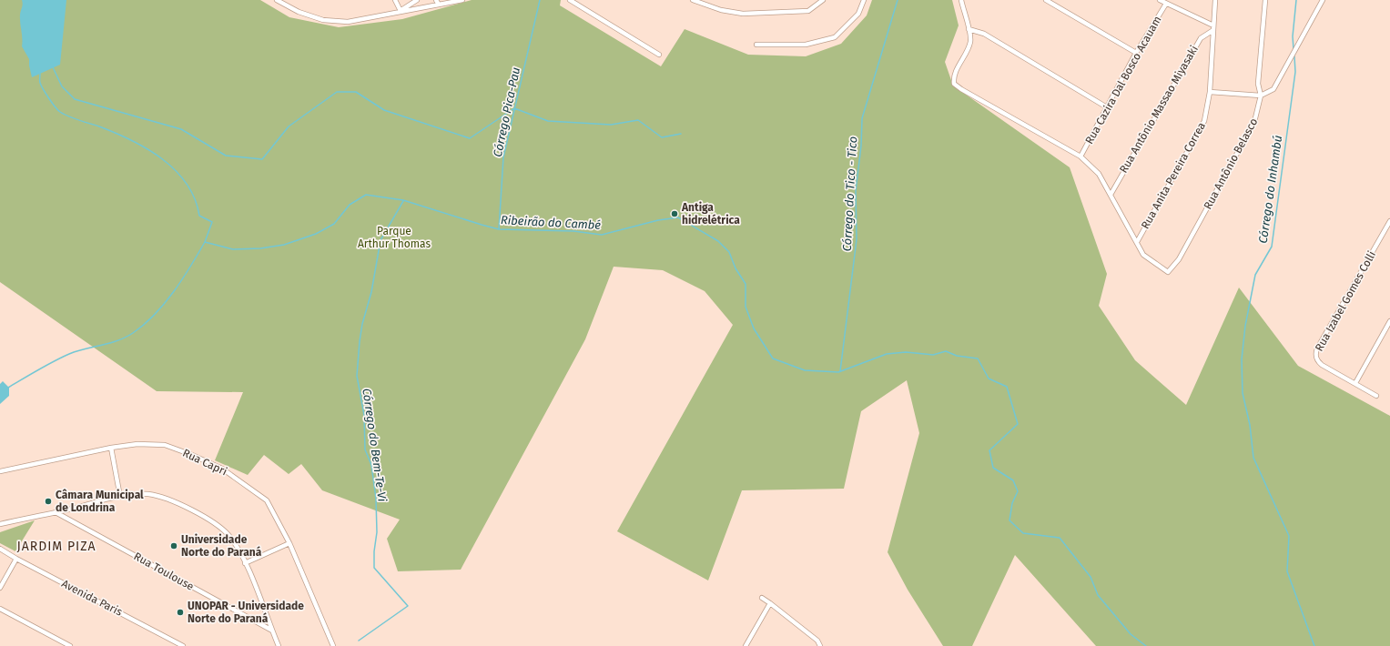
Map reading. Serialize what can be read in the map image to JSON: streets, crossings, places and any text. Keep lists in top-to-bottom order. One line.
{"streets":{"street":["Rua Cazira Dal Bosco Acauam","Rua Antônio Massao Miyasaki","Rua Antônio Belasco","Rua Anita Pereira Correa","Rua Izabel Gomes Colli","Rua Capri","Rua Toulouse","Avenida Paris"]},"crossings":[["Rua Antônio Massao Miyasaki","Rua Anita Pereira Correa"],["Rua Antônio Belasco","Rua Anita Pereira Correa"]],"districts":["JARDIM PIZA"],"water":["Córrego Pica-Pau","Córrego do Inhambú","Córrego do Tico - Tico","Ribeirão do Cambé","Córrego do Bem-Te-Vi"],"parks":["Parque Arthur Thomas"],"places":["Antiga hidrelétrica","Câmara Municipal de Londrina","Universidade Norte do Paraná","UNOPAR - Universidade Norte do Paraná"]}
